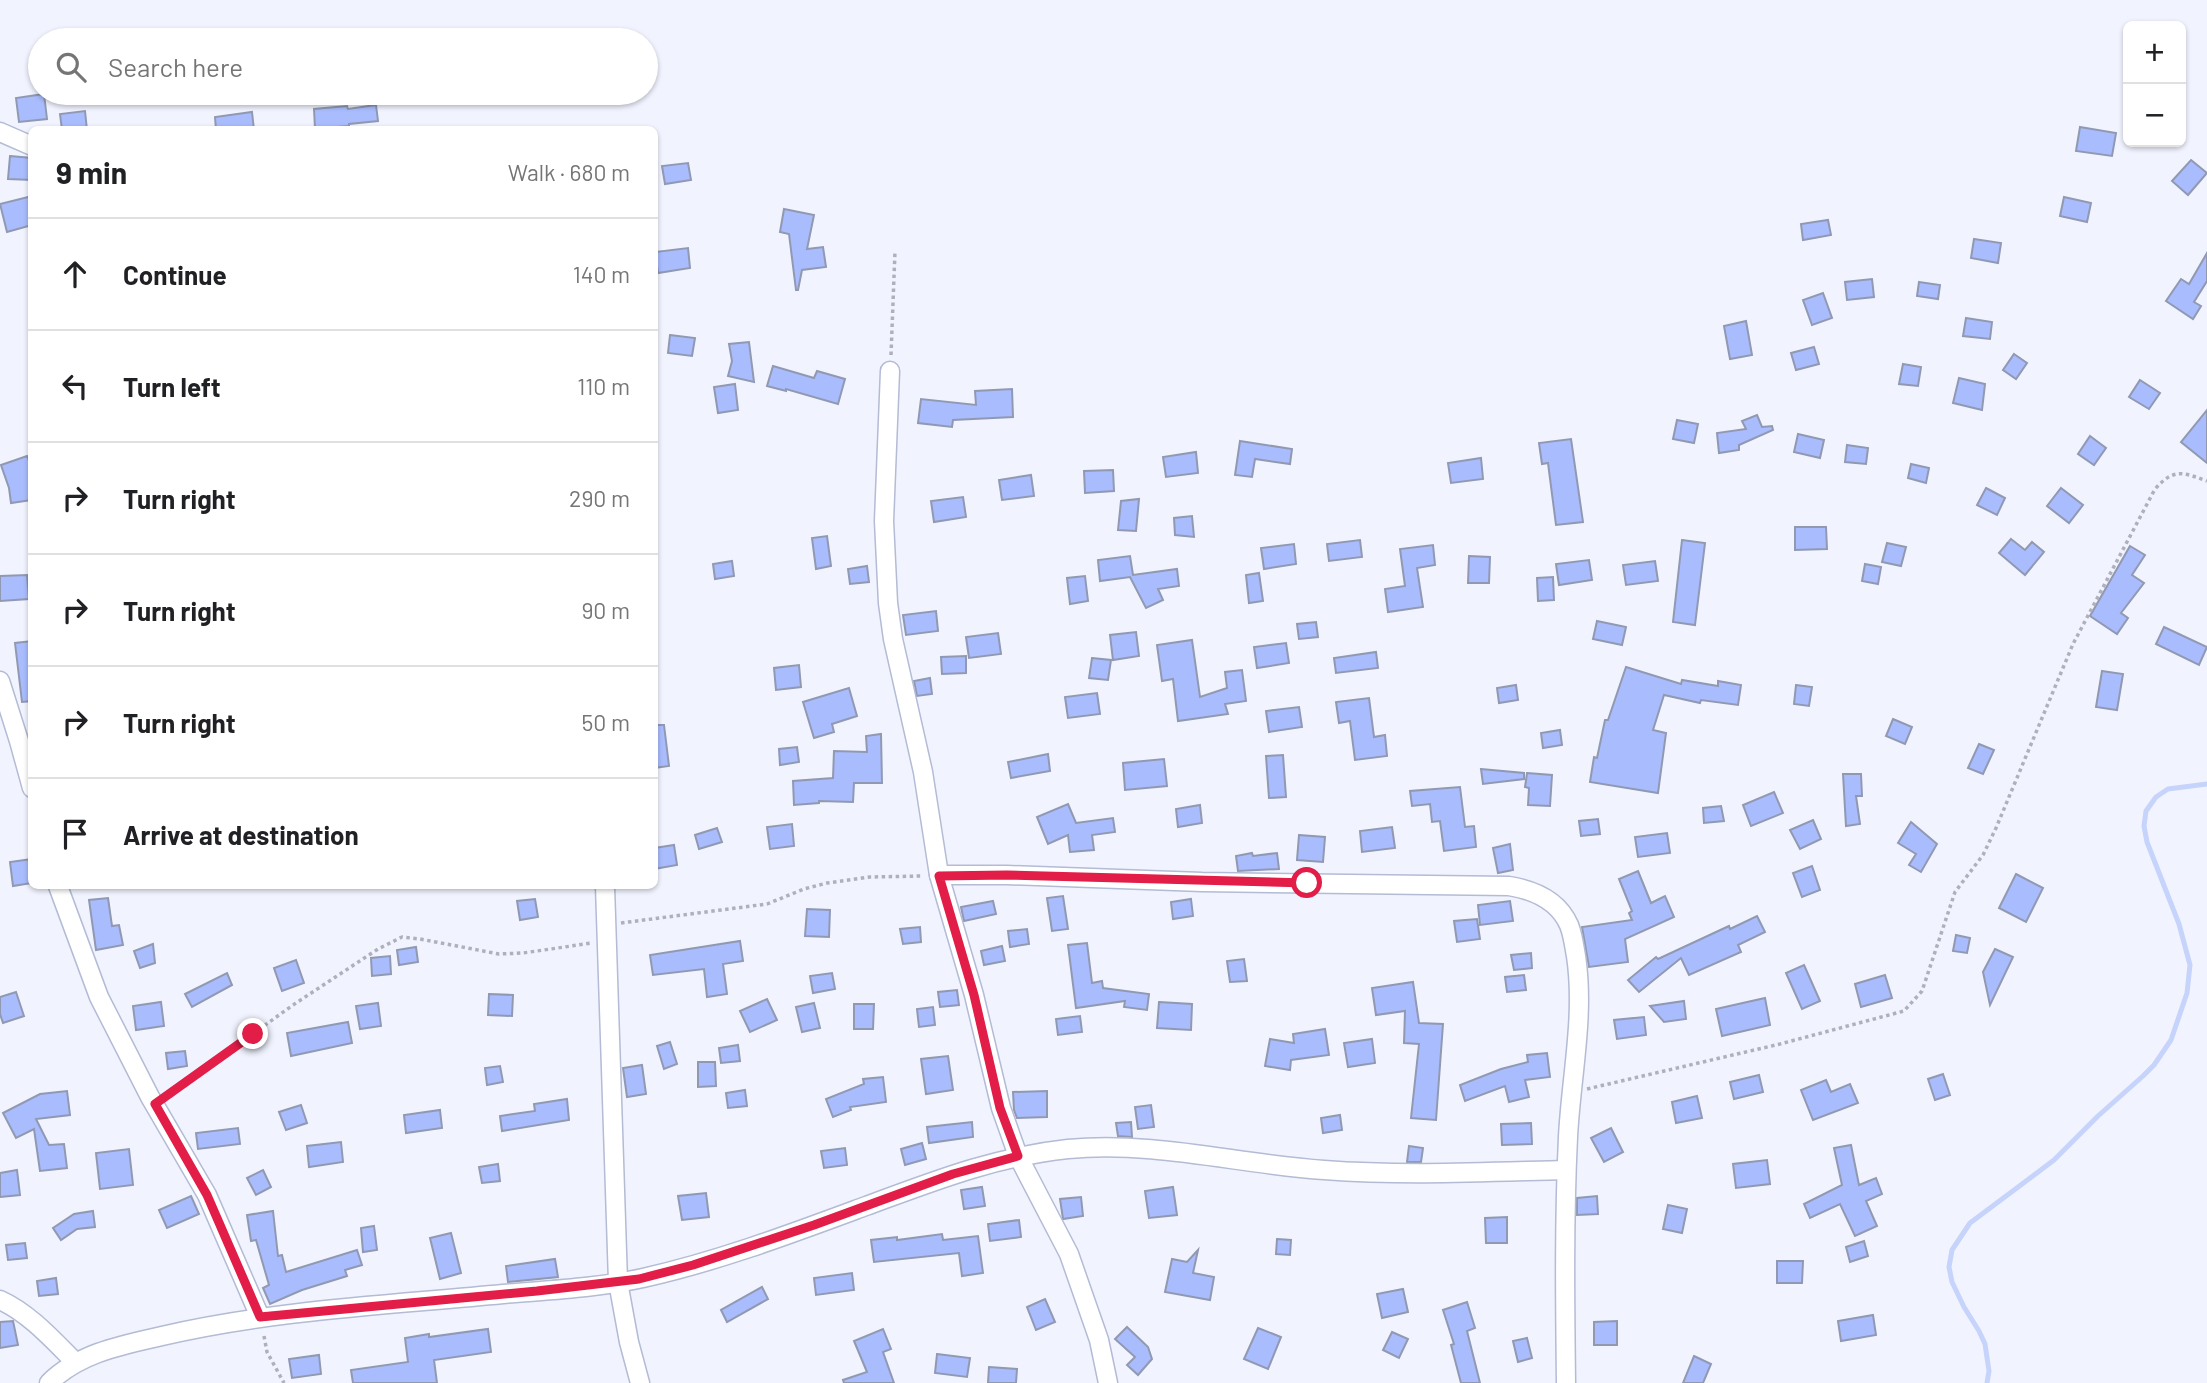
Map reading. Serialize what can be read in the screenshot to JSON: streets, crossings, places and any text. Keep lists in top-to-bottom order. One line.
{"page":{"map_buttons":["+","−"],"search":"Search here","heading":["9 min","Walk · 680 m"],"list":[["Continue","140 m"],["Turn left","110 m"],["Turn right","290 m"],["Turn right","90 m"],["Turn right","50 m"],"Arrive at destination"]}}
